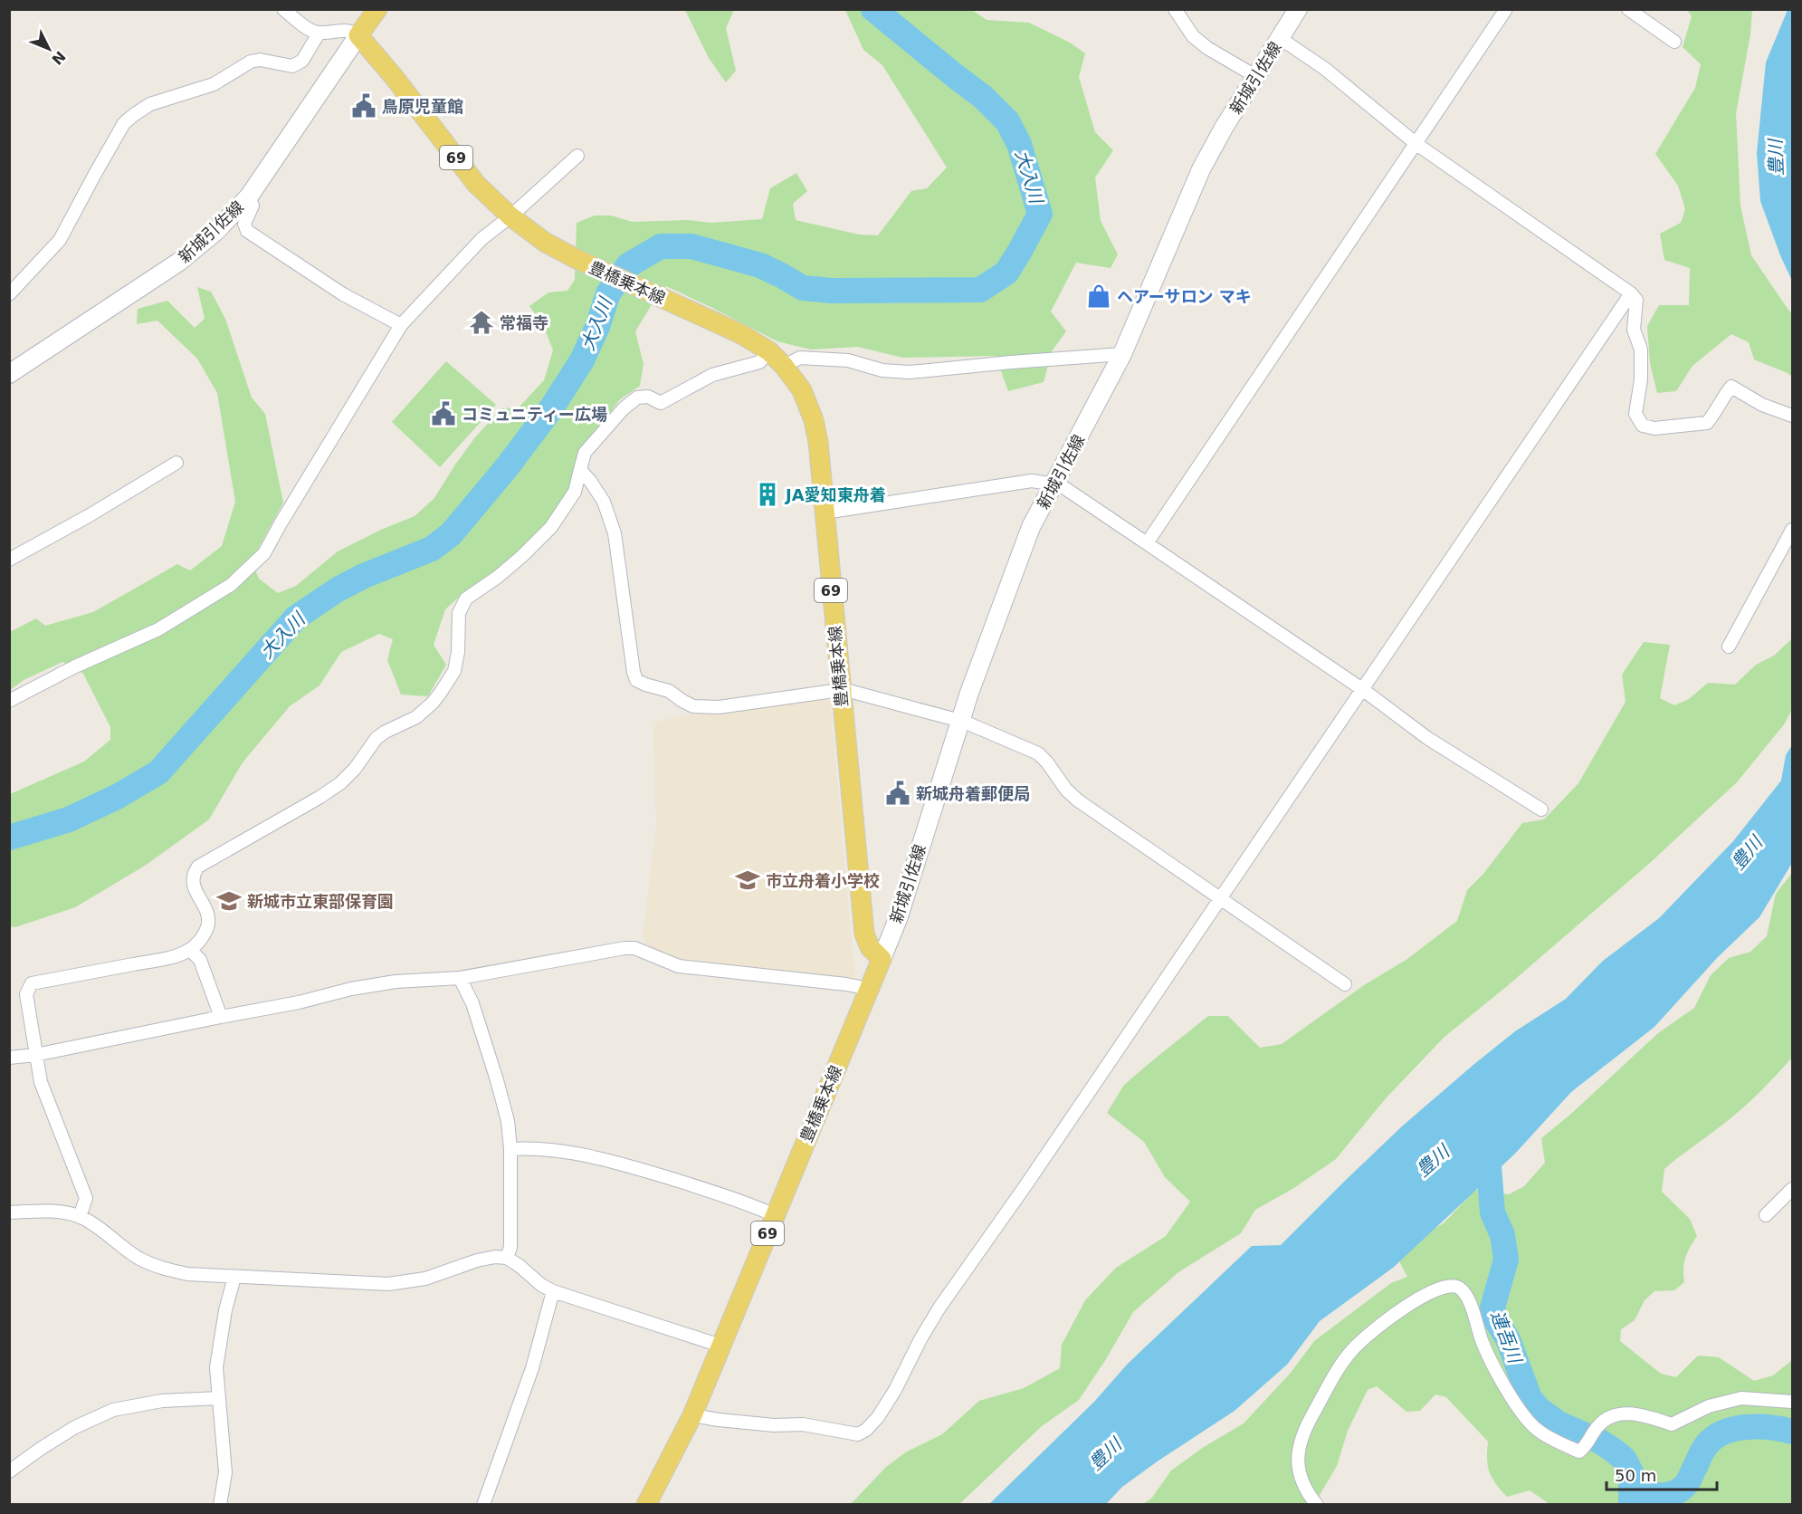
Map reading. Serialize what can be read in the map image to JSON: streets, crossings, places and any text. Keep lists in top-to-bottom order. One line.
{"streets":{"main road":["新城引佐線","69","豊橋乗本線"]},"crossings":[["新城引佐線","豊橋乗本線"]],"water":["豊川","大入川","連吾川"],"places":{"public building":["鳥原児童館","コミュニティー広場","新城舟着郵便局"],"shop":["ヘアーサロン マキ"],"temple":["常福寺"],"building":["JA愛知東舟着"],"school or university":["市立舟着小学校","新城市立東部保育園"]},"scale_bar":"50 m","north":"bottom right"}
